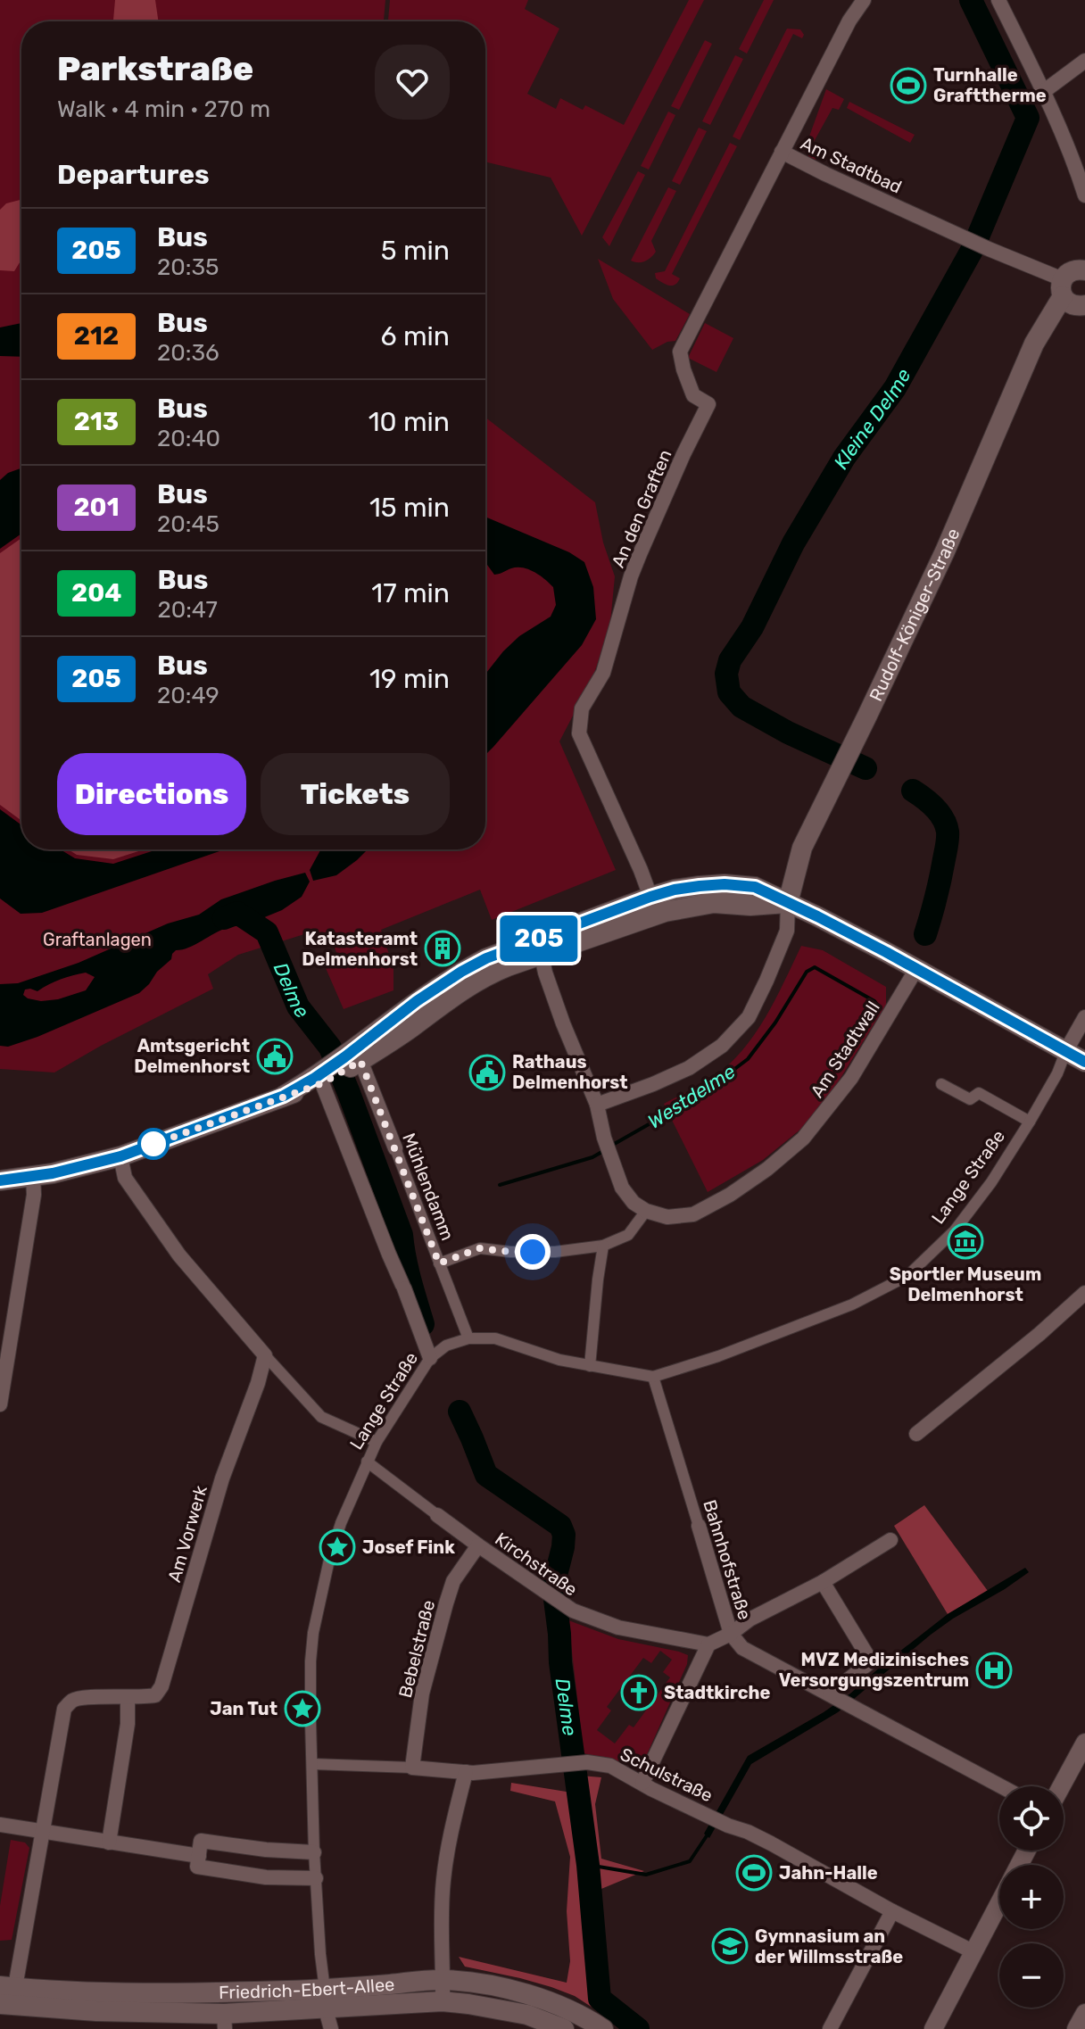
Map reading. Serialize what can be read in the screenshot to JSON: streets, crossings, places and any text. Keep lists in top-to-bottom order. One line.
{"streets":{"main road":["Rudolf-Königer-Straße","Friedrich-Ebert-Allee"],"street":["Am Stadtbad","An den Graften","Am Stadtwall","Lange Straße","Mühlendamm","Am Vorwerk","Bahnhofstraße","Kirchstraße","Bebelstraße","Schulstraße"]},"crossings":[["Am Stadtbad","An den Graften"],["Am Stadtbad","Rudolf-Königer-Straße"],["Lange Straße","Mühlendamm"],["Lange Straße","Bahnhofstraße"],["Lange Straße","Kirchstraße"],["Lange Straße","Schulstraße"],["Lange Straße","Friedrich-Ebert-Allee"],["Am Vorwerk","Friedrich-Ebert-Allee"],["Kirchstraße","Bebelstraße"],["Bebelstraße","Schulstraße"]],"water":["Kleine Delme","Delme","Westdelme"],"parks":["Graftanlagen"],"places":{"sports":["Turnhalle Grafttherme","Jahn-Halle"],"building":["Katasteramt Delmenhorst"],"public building":["Amtsgericht Delmenhorst","Rathaus Delmenhorst"],"museum":["Sportler Museum Delmenhorst"],"place":["Josef Fink","Jan Tut"],"hospital":["MVZ Medizinisches Versorgungszentrum"],"church":["Stadtkirche"],"school or university":["Gymnasium an der Willmsstraße"]},"lines":["bus line 205"],"page":{"on_map":"205","heading":[["Parkstraße","Walk · 4 min · 270 m"],"Departures"],"list":[{"mark":"205","name":"Bus","note":"20:35","value":"5 min"},{"mark":"212","name":"Bus","note":"20:36","value":"6 min"},{"mark":"213","name":"Bus","note":"20:40","value":"10 min"},{"mark":"201","name":"Bus","note":"20:45","value":"15 min"},{"mark":"204","name":"Bus","note":"20:47","value":"17 min"},{"mark":"205","name":"Bus","note":"20:49","value":"19 min"}],"buttons":["Directions","Tickets"],"map_buttons":["+","−"]}}
